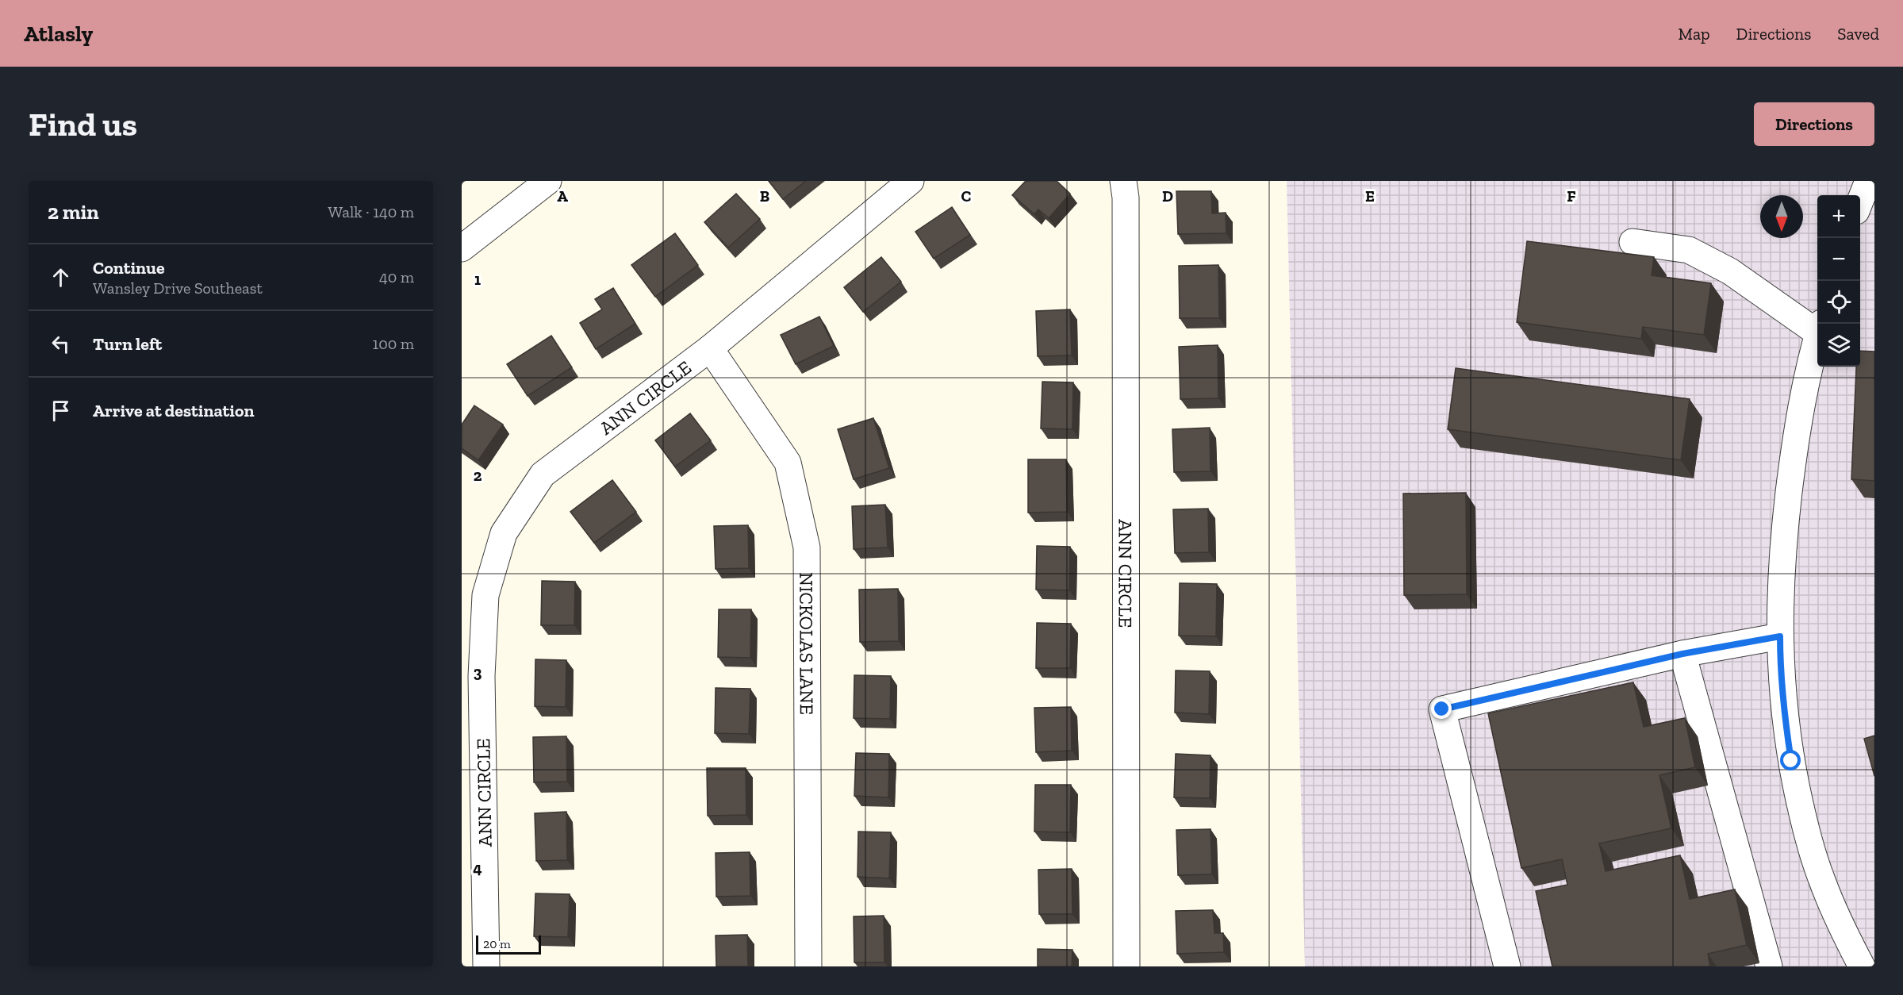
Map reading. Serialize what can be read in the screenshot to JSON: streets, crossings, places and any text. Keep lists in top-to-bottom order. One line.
{"streets":{"street":["ANN CIRCLE","NICKOLAS LANE"]},"crossings":[["ANN CIRCLE","NICKOLAS LANE"]],"scale_bar":"20 m","north":"bottom","page":{"header":"Atlasly","nav":["Map","Directions","Saved"],"buttons":"Directions","title":"Find us","heading":["2 min","Walk · 140 m"],"map_buttons":["+","−"],"list":[["Continue","Wansley Drive Southeast","40 m"],["Turn left","100 m"],"Arrive at destination"],"scale":"20 m"},"grid":{"columns":["A","B","C","D","E","F"],"rows":["1","2","3","4"]}}
